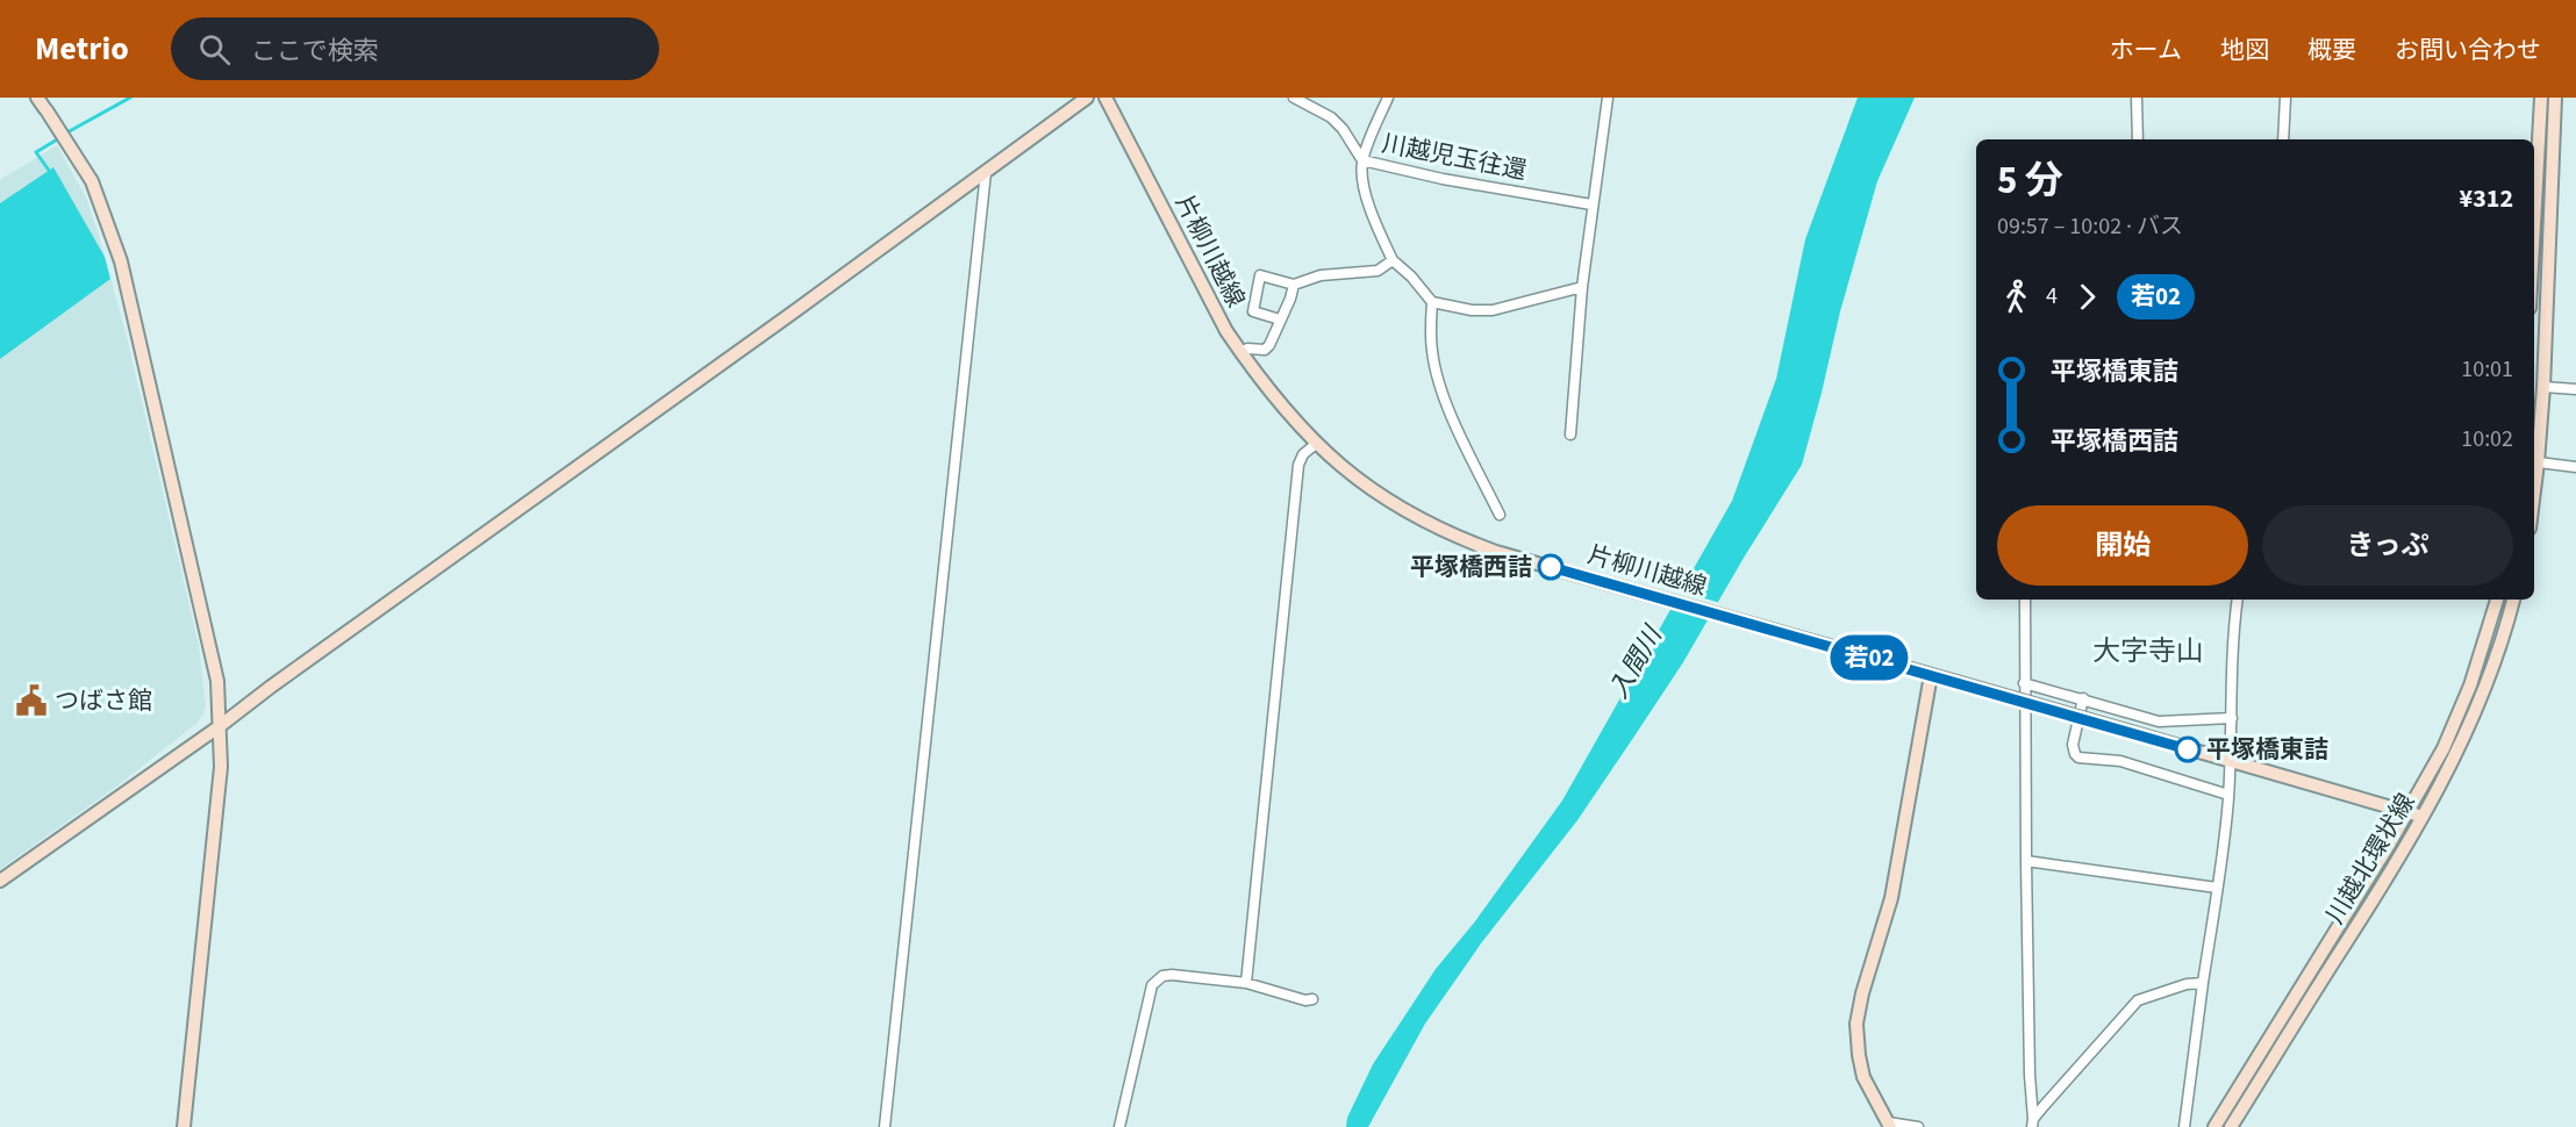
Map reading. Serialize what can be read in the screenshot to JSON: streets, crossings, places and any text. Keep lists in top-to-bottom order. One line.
{"streets":{"main road":["片柳川越線","川越北環状線"],"street":["川越児玉往還"]},"crossings":[["片柳川越線","川越北環状線"]],"districts":["大字寺山"],"water":["入間川"],"places":{"other":["平塚橋西詰","平塚橋東詰"],"public building":["つばさ館"]},"lines":["bus line 若02"],"page":{"header":"Metrio","search":"ここで検索","nav":["ホーム","地図","概要","お問い合わせ"],"on_map":"若02","heading":["5 分","09:57 – 10:02 · バス","¥312"],"legs":["4","若02"],"list":[{"name":"平塚橋東詰","value":"10:01"},{"name":"平塚橋西詰","value":"10:02"}],"buttons":["開始","きっぷ"]}}
